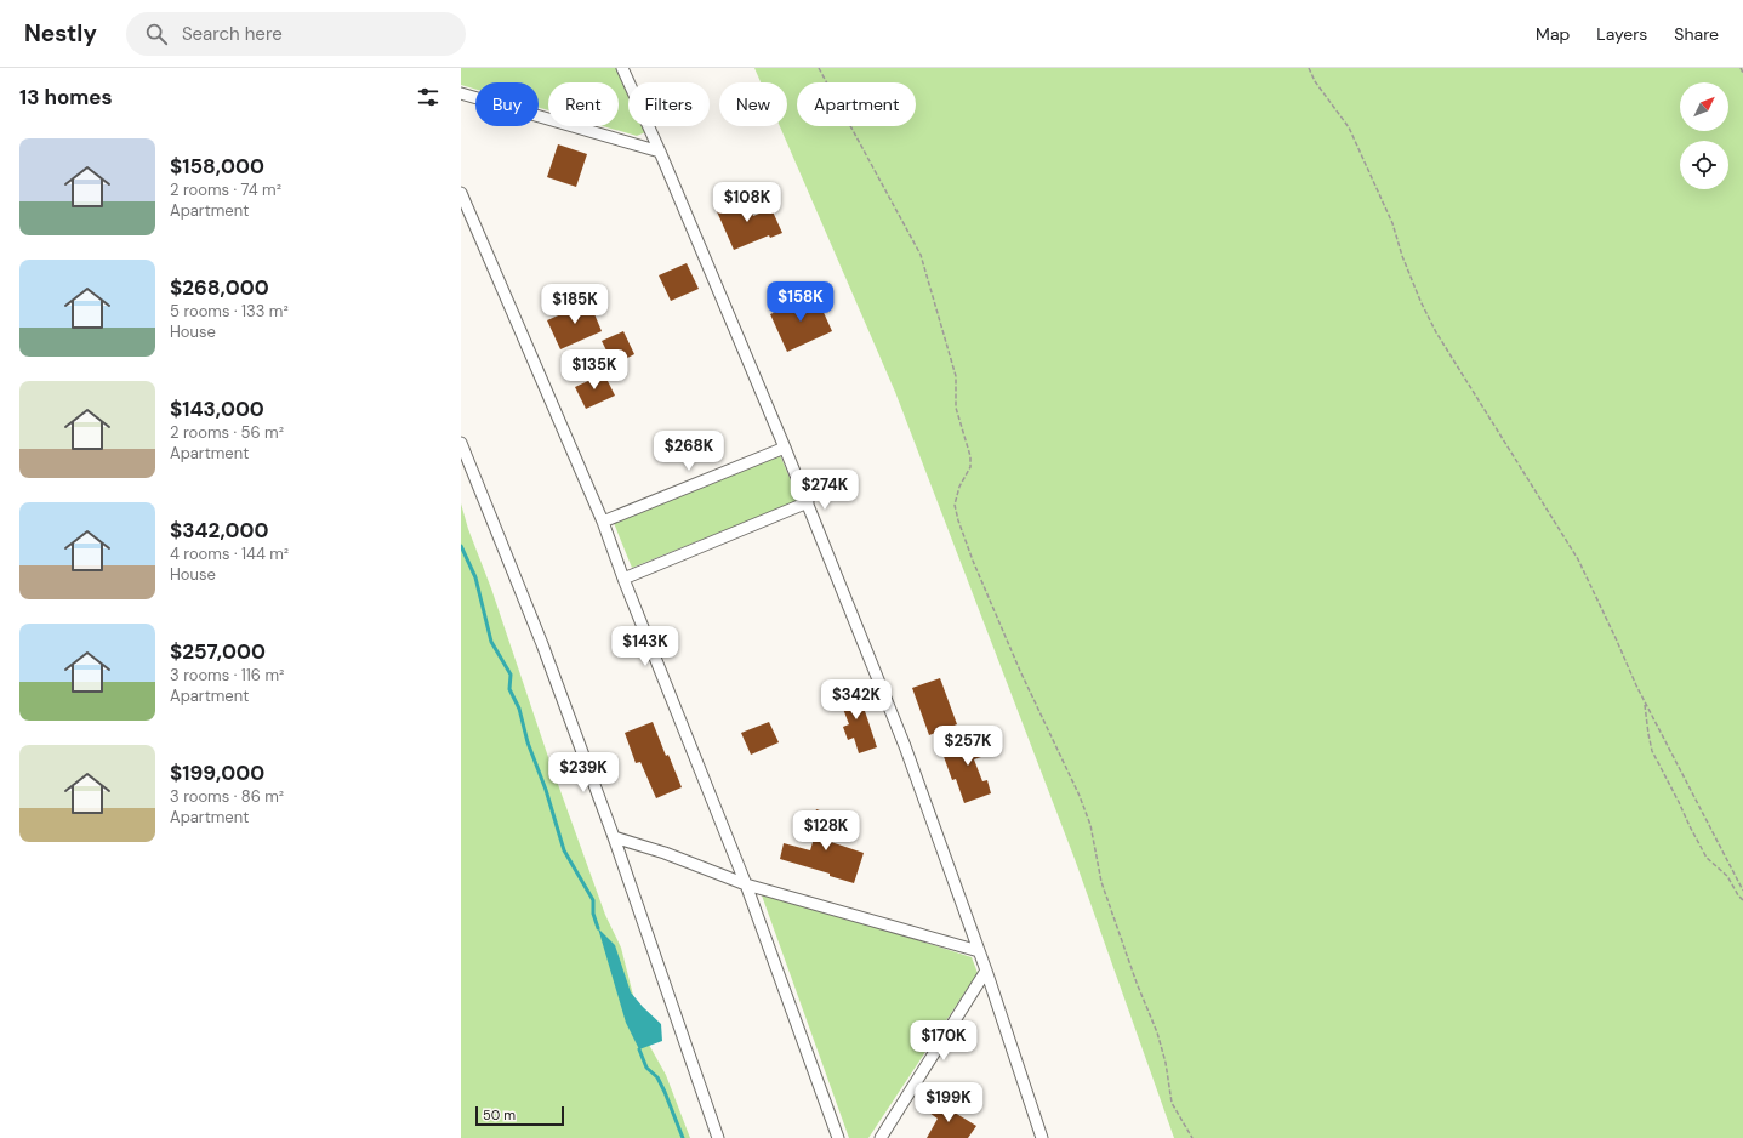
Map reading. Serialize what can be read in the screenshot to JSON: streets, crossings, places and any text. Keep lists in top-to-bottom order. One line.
{"scale_bar":"50 m","north":"top right","page":{"header":"Nestly","search":"Search here","nav":["Map","Layers","Share"],"heading":"13 homes","chip":["Buy","Rent","Filters","New","Apartment"],"list":[{"name":"$158,000","note":"2 rooms · 74 m² · Apartment"},{"name":"$268,000","note":"5 rooms · 133 m² · House"},{"name":"$143,000","note":"2 rooms · 56 m² · Apartment"},{"name":"$342,000","note":"4 rooms · 144 m² · House"},{"name":"$257,000","note":"3 rooms · 116 m² · Apartment"},{"name":"$199,000","note":"3 rooms · 86 m² · Apartment"}],"price":["$108K","$158K","$185K","$135K","$268K","$274K","$143K","$342K","$257K","$239K","$128K","$170K","$199K"],"scale":"50 m"}}
